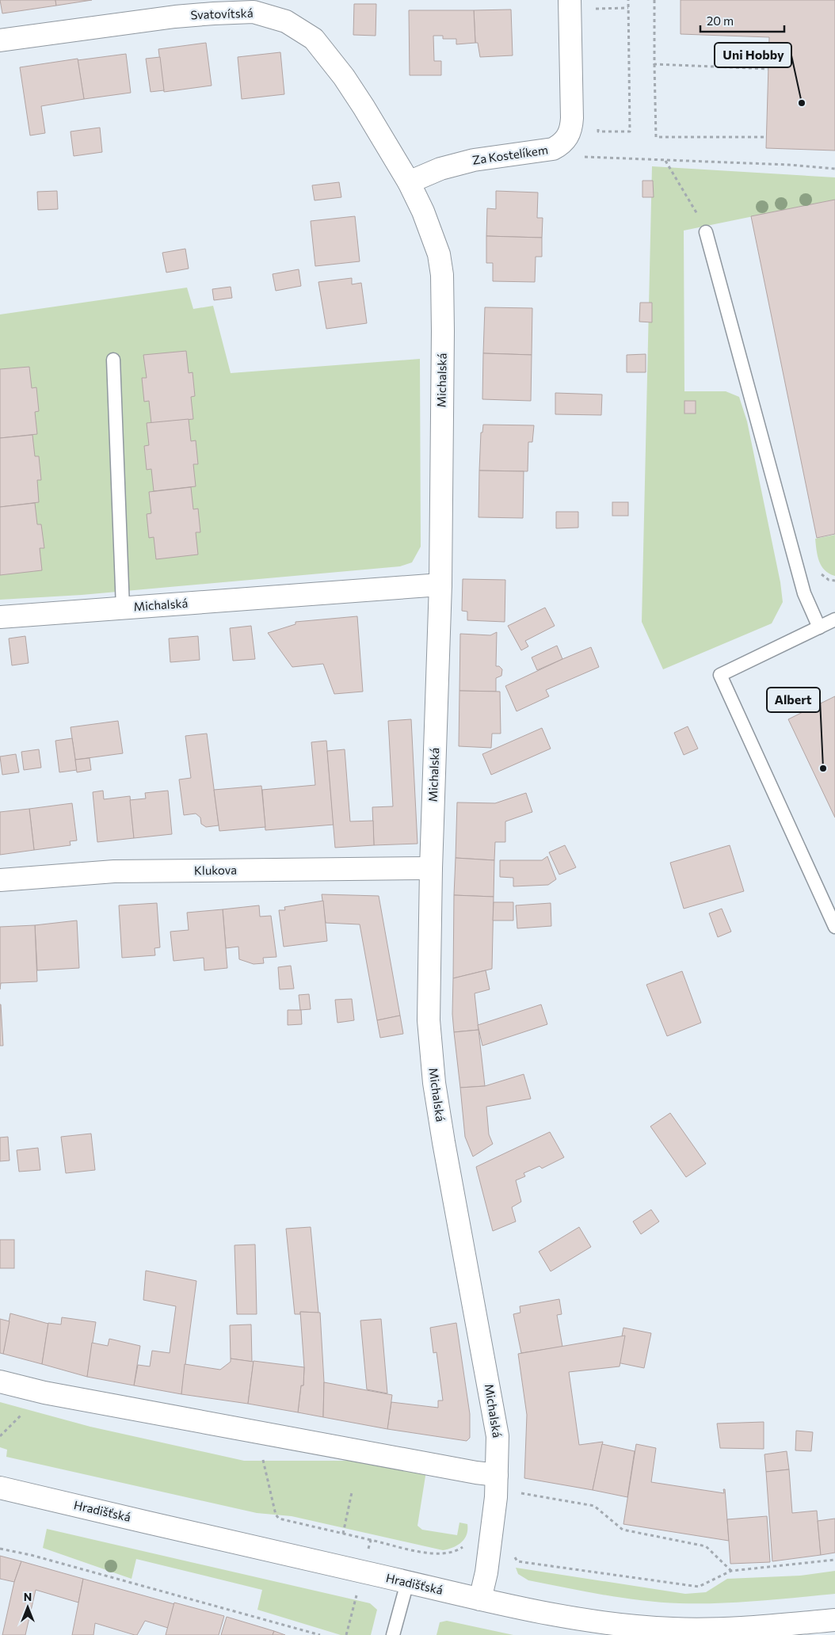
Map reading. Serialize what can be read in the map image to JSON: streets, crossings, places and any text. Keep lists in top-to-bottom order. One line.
{"streets":{"street":["Svatovítská","Za Kostelíkem","Michalská","Klukova","Hradišťská"]},"crossings":[["Svatovítská","Za Kostelíkem"],["Svatovítská","Michalská"],["Za Kostelíkem","Michalská"],["Michalská","Klukova"],["Michalská","Hradišťská"]],"places":["Uni Hobby","Albert"],"scale_bar":"20 m","north":"top"}
